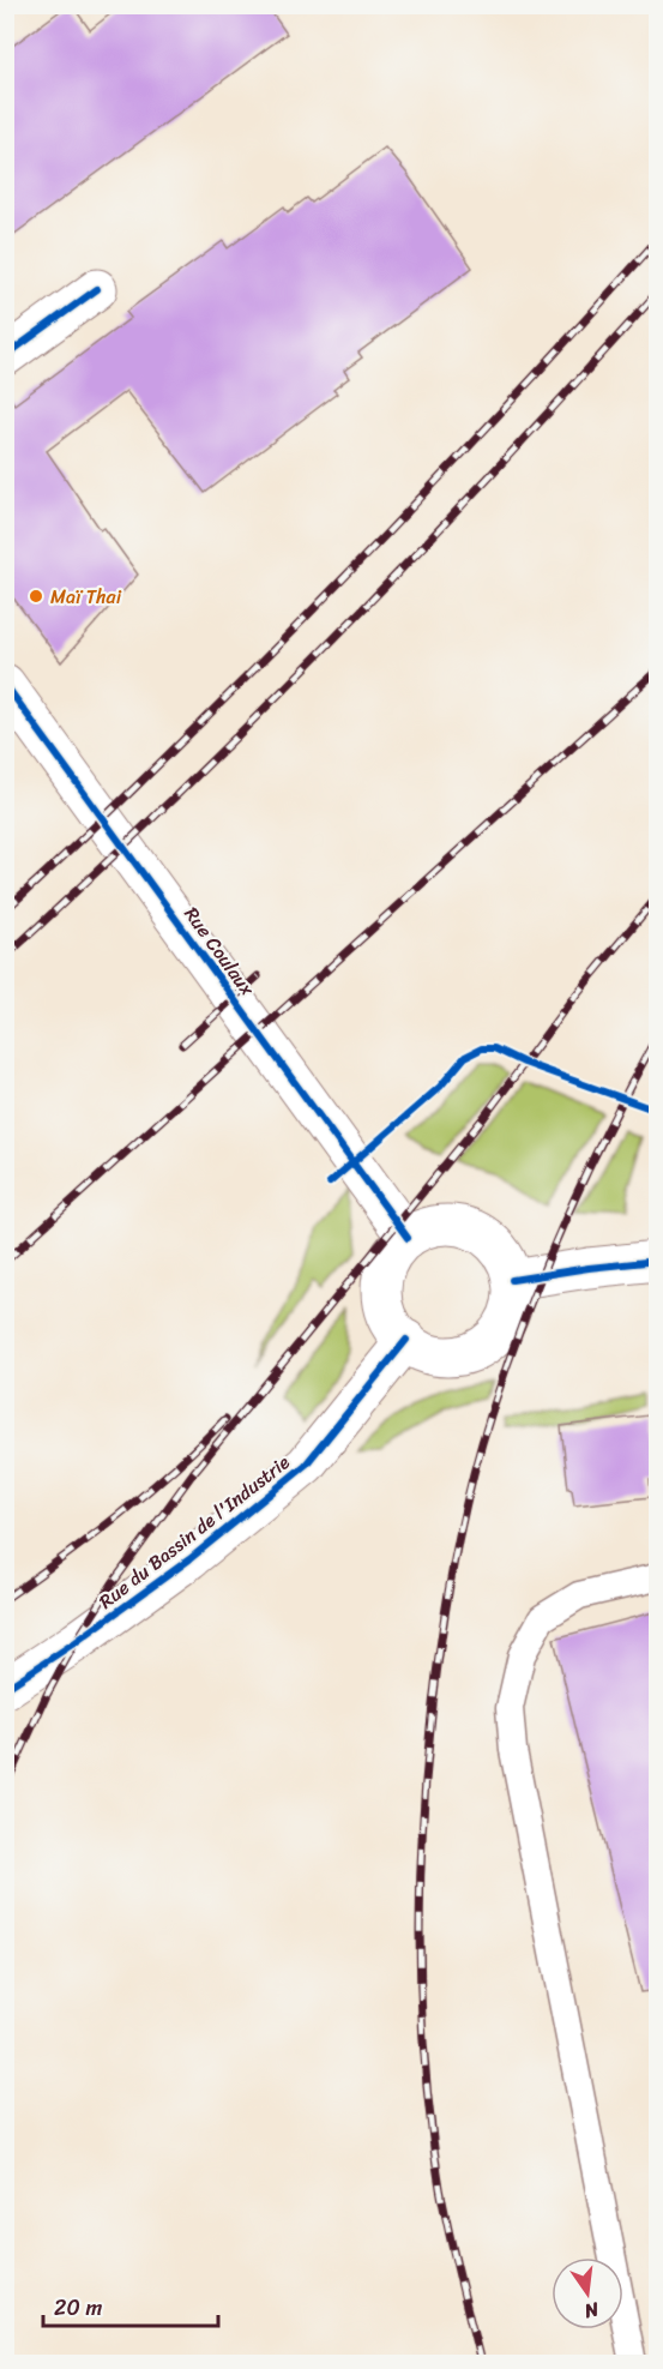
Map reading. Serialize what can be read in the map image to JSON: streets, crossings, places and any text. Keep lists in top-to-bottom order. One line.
{"streets":{"street":["Rue Coulaux","Rue du Bassin de l'Industrie"]},"crossings":[["Rue Coulaux","Rue du Bassin de l'Industrie"]],"places":["Maï Thai"],"scale_bar":"20 m","north":"bottom"}
